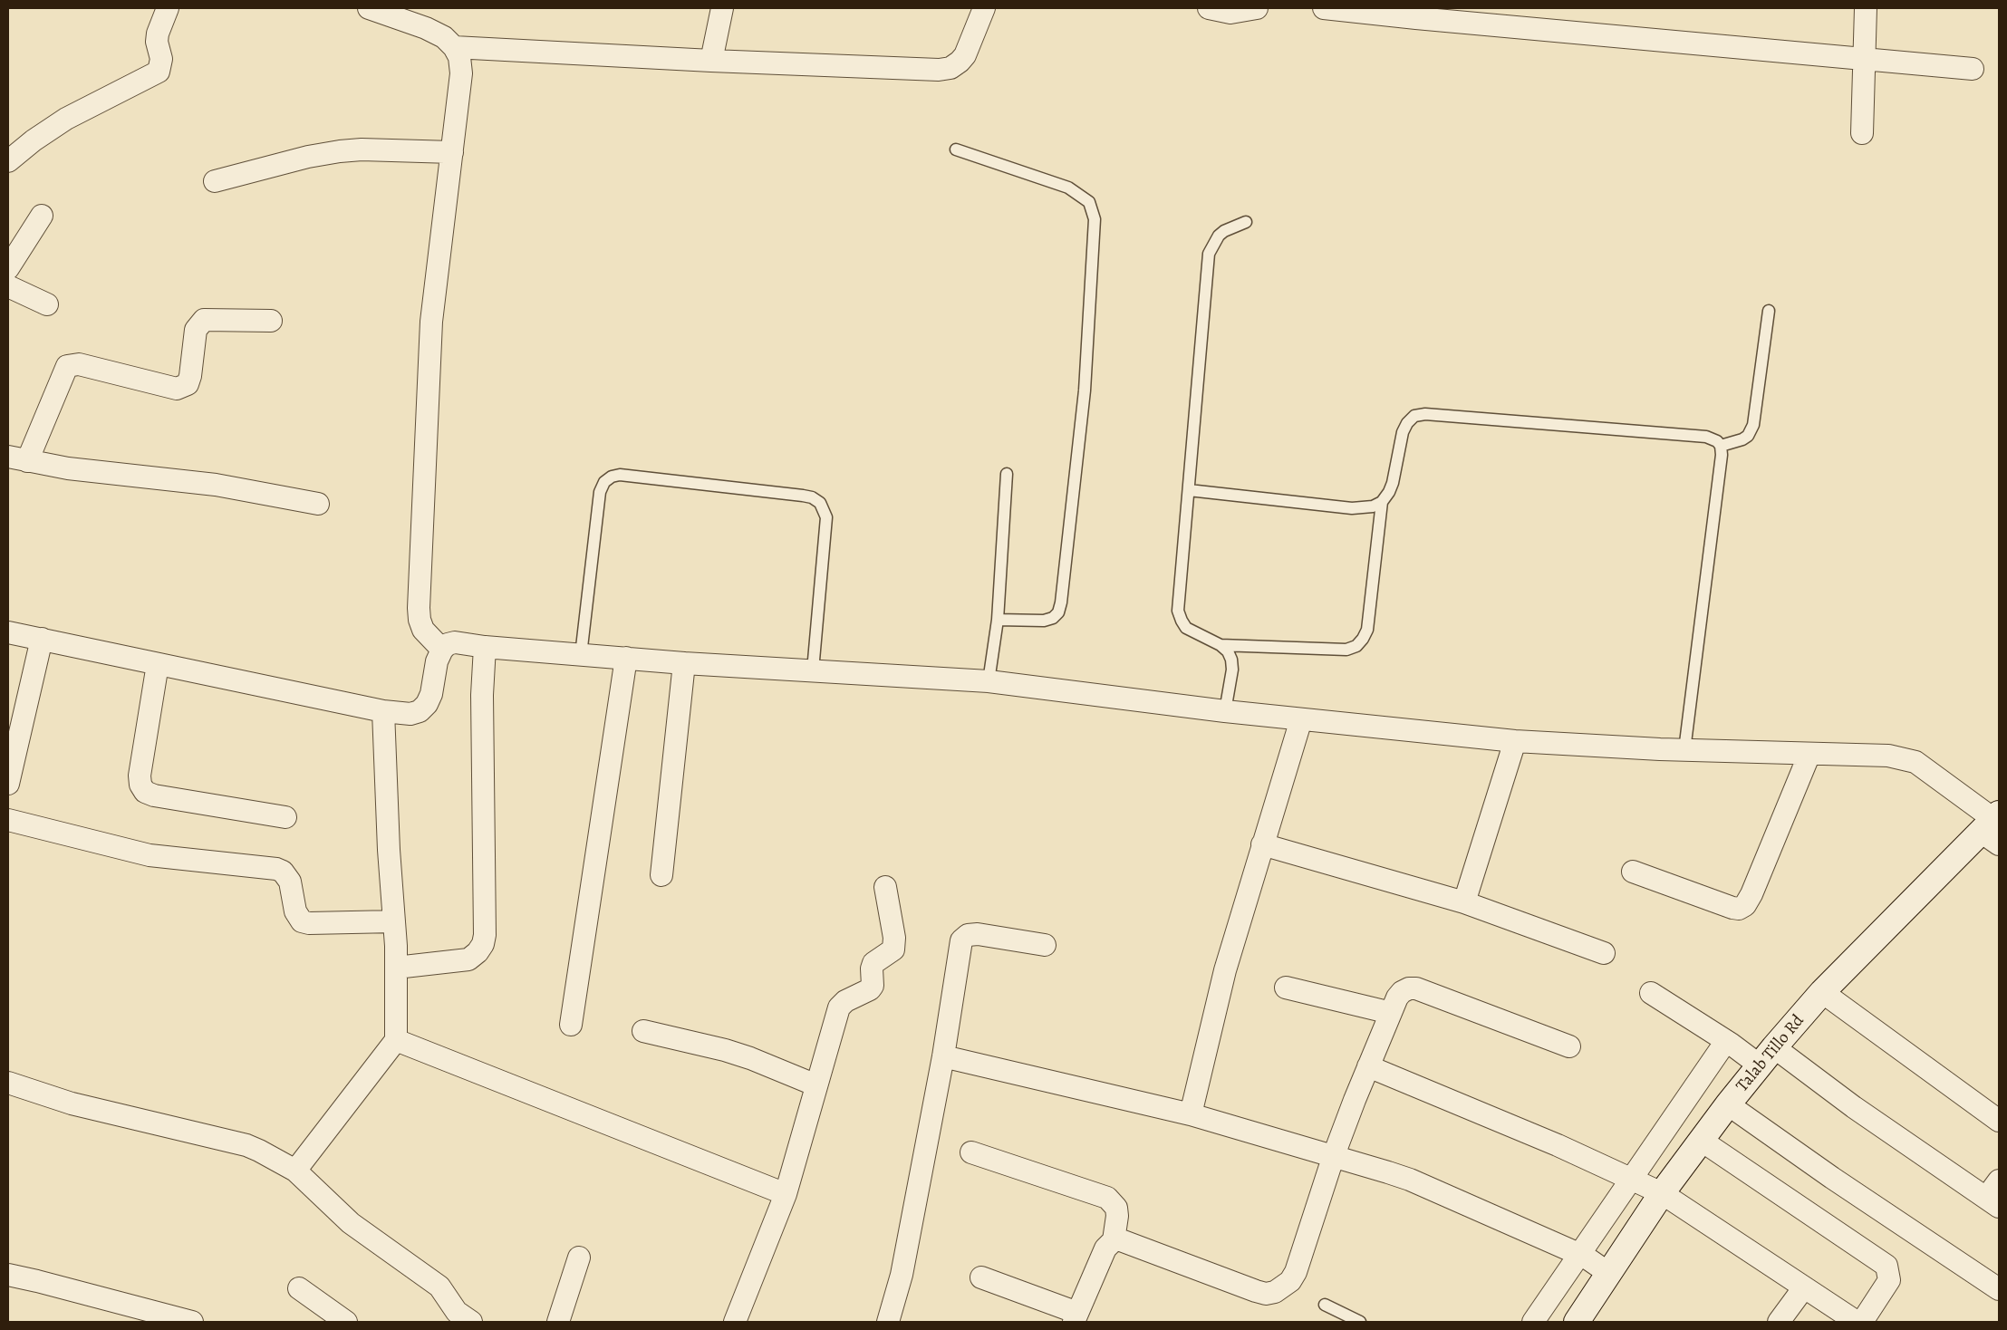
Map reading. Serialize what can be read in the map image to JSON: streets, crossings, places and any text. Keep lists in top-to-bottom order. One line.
{"streets":{"main road":["Talab Tillo Rd"]}}
